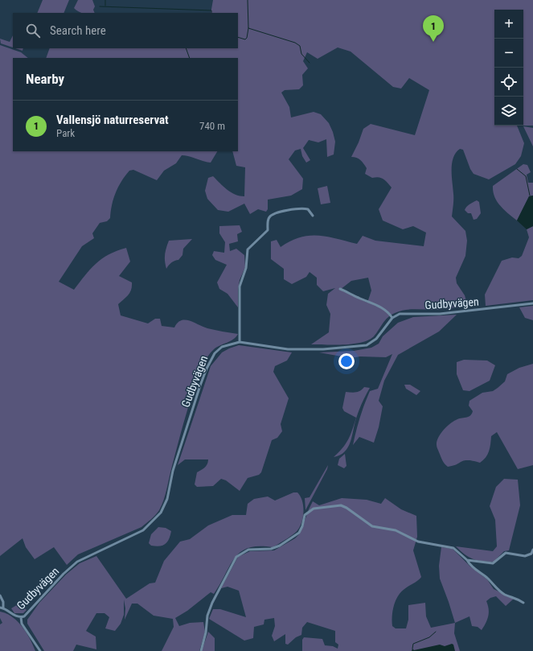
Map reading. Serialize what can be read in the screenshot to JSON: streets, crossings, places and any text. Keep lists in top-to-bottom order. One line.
{"streets":{"street":["Gudbyvägen"]},"page":{"map_buttons":["+","−"],"search":"Search here","pins":"1","heading":"Nearby","list":[{"mark":"1","name":"Vallensjö naturreservat","note":"Park","value":"740 m"}]}}
